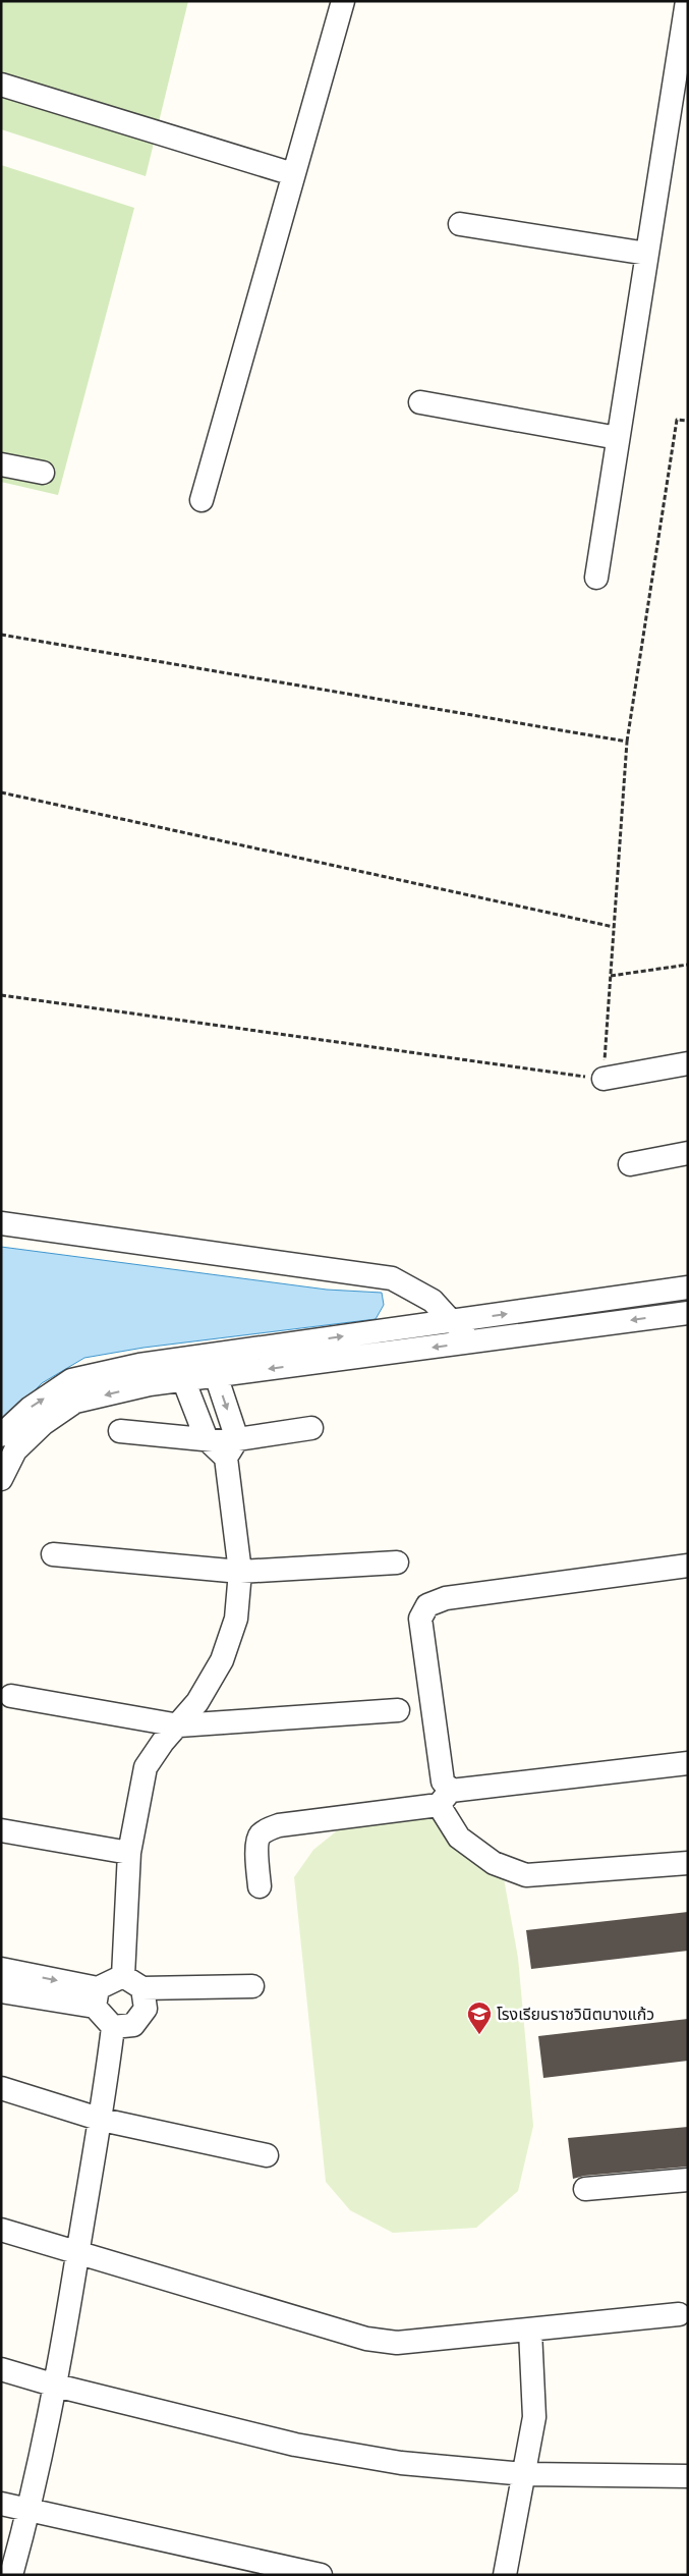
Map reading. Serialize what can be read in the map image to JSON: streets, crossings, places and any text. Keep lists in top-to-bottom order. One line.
{"places":{"school or university":["โรงเรียนราชวินิตบางแก้ว"]}}
